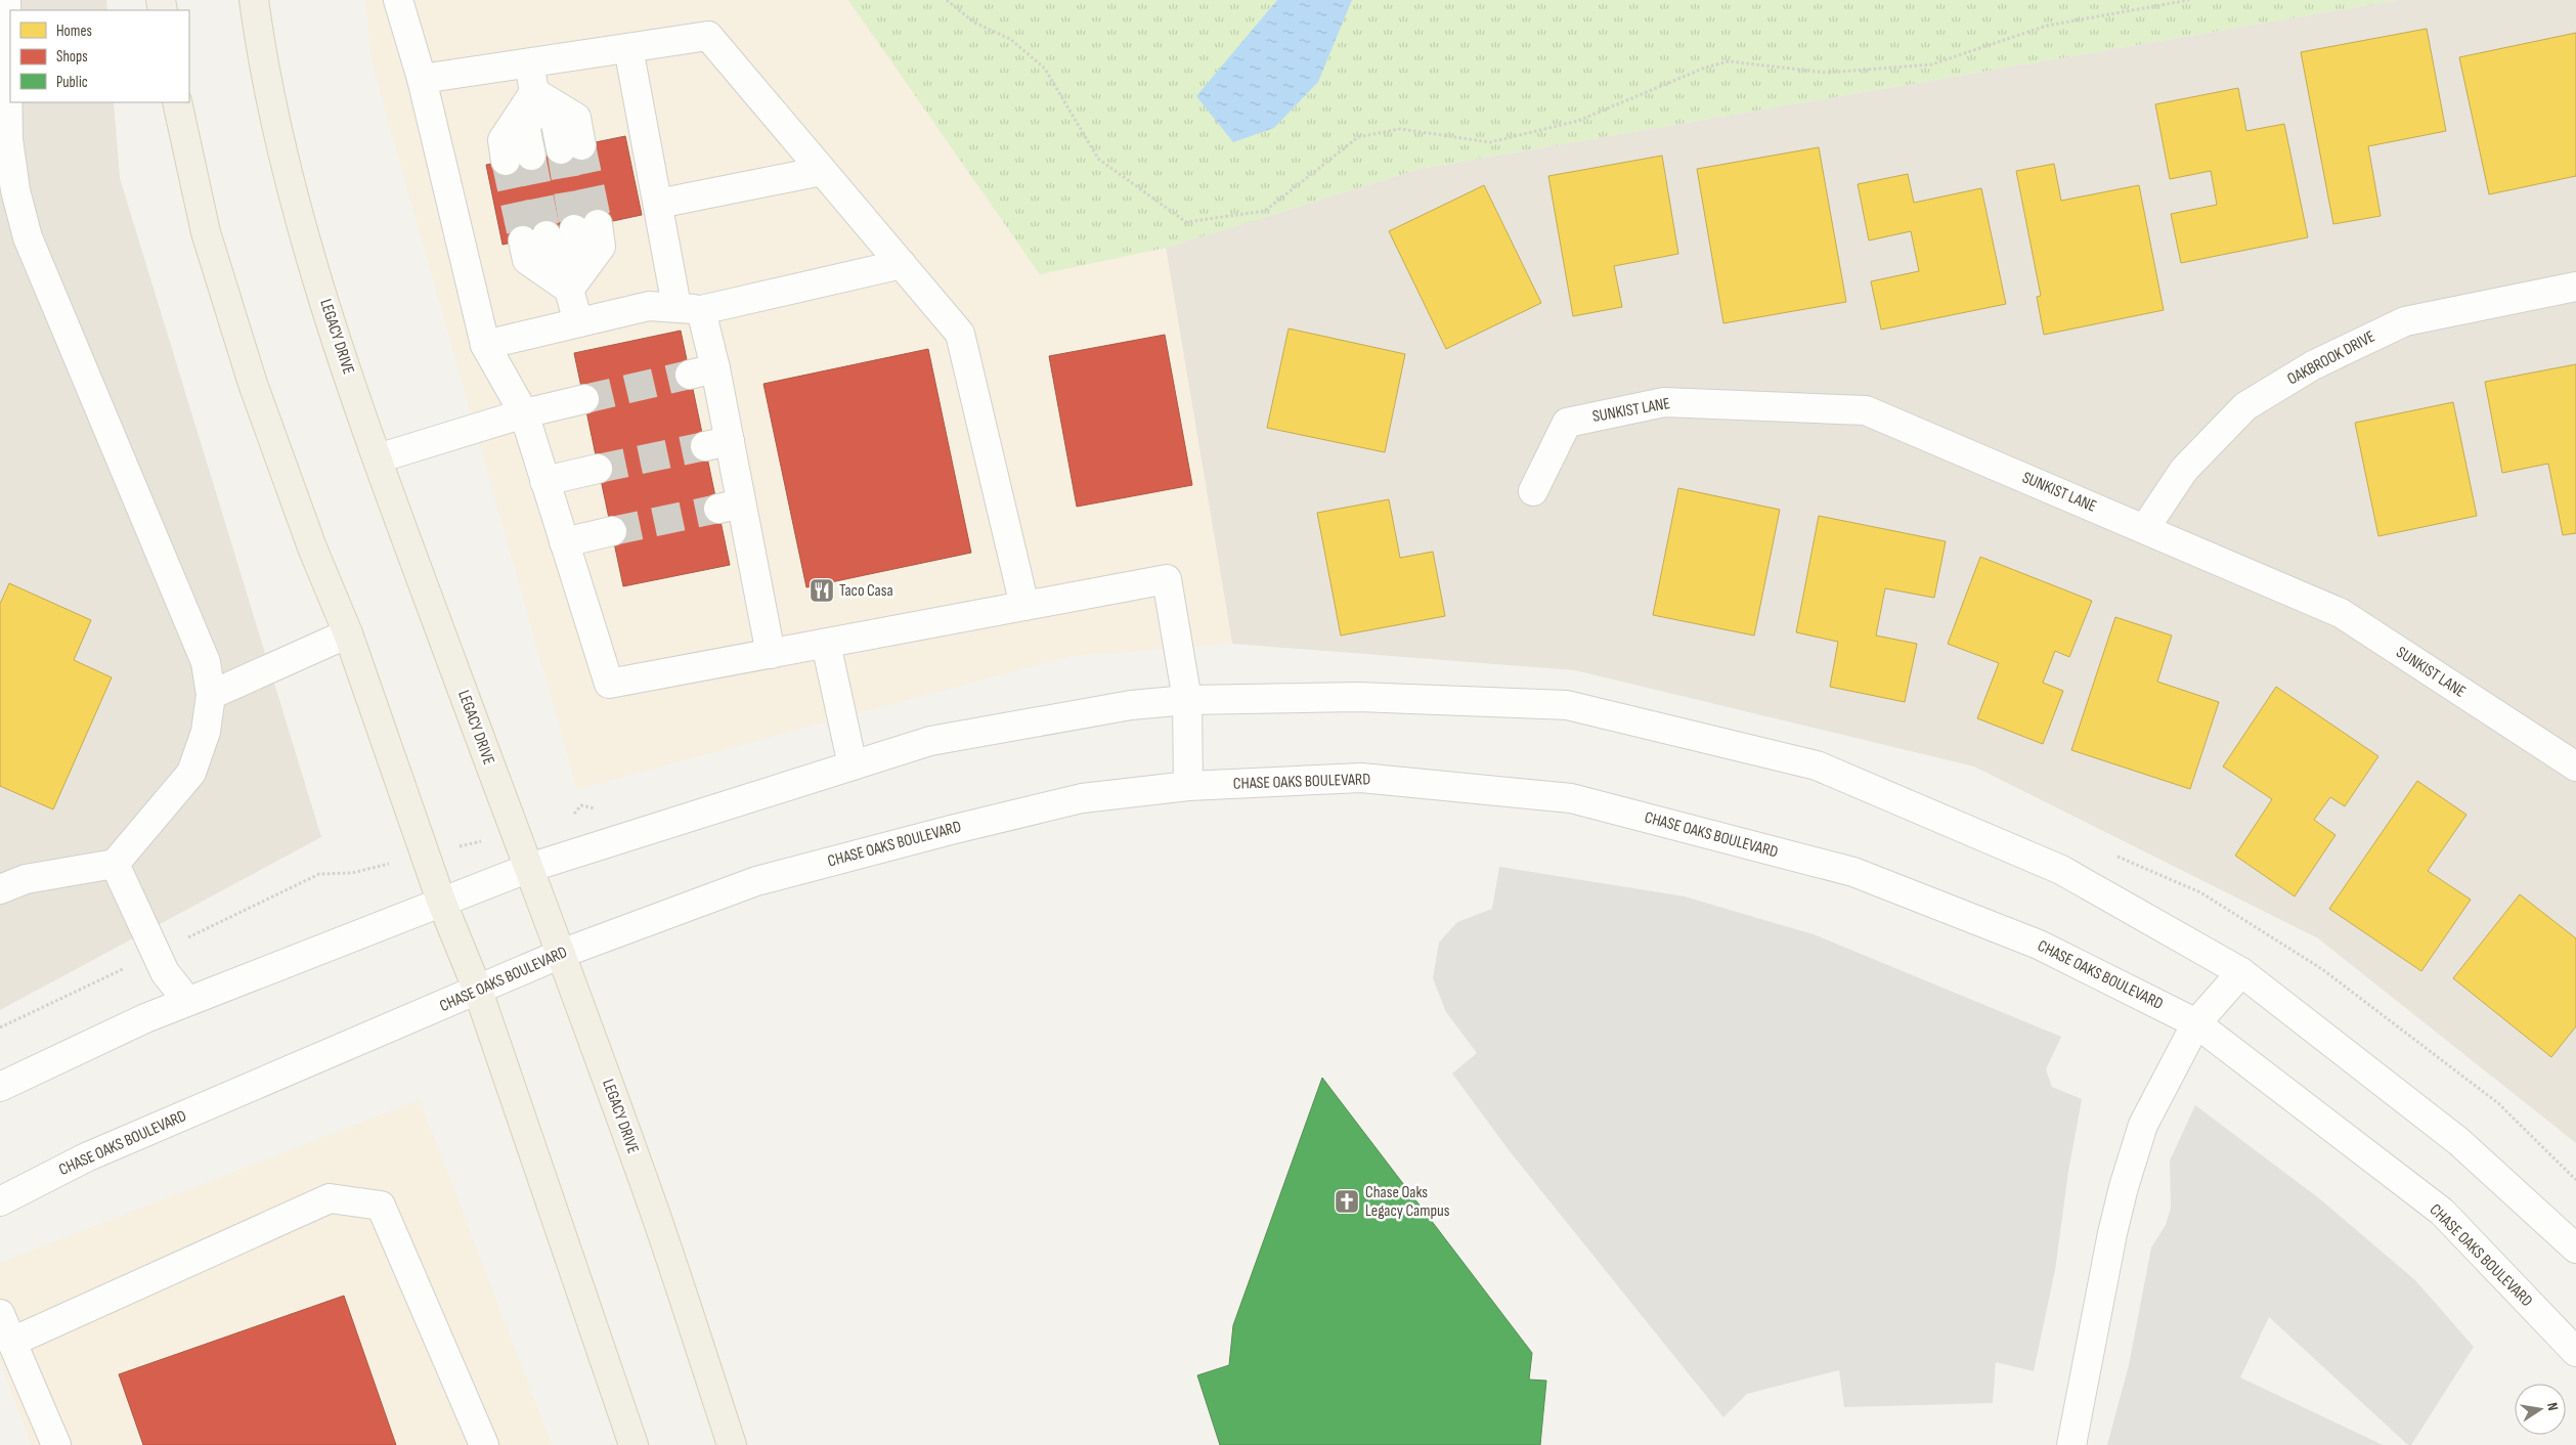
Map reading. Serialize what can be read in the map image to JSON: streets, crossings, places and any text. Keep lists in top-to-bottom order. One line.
{"streets":{"main road":["LEGACY DRIVE"],"street":["OAKBROOK DRIVE","SUNKIST LANE","CHASE OAKS BOULEVARD"]},"crossings":[["LEGACY DRIVE","CHASE OAKS BOULEVARD"],["OAKBROOK DRIVE","SUNKIST LANE"]],"places":{"restaurant":["Taco Casa"],"church":["Chase Oaks Legacy Campus"]},"legend":["Homes","Shops","Public"],"north":"right"}
